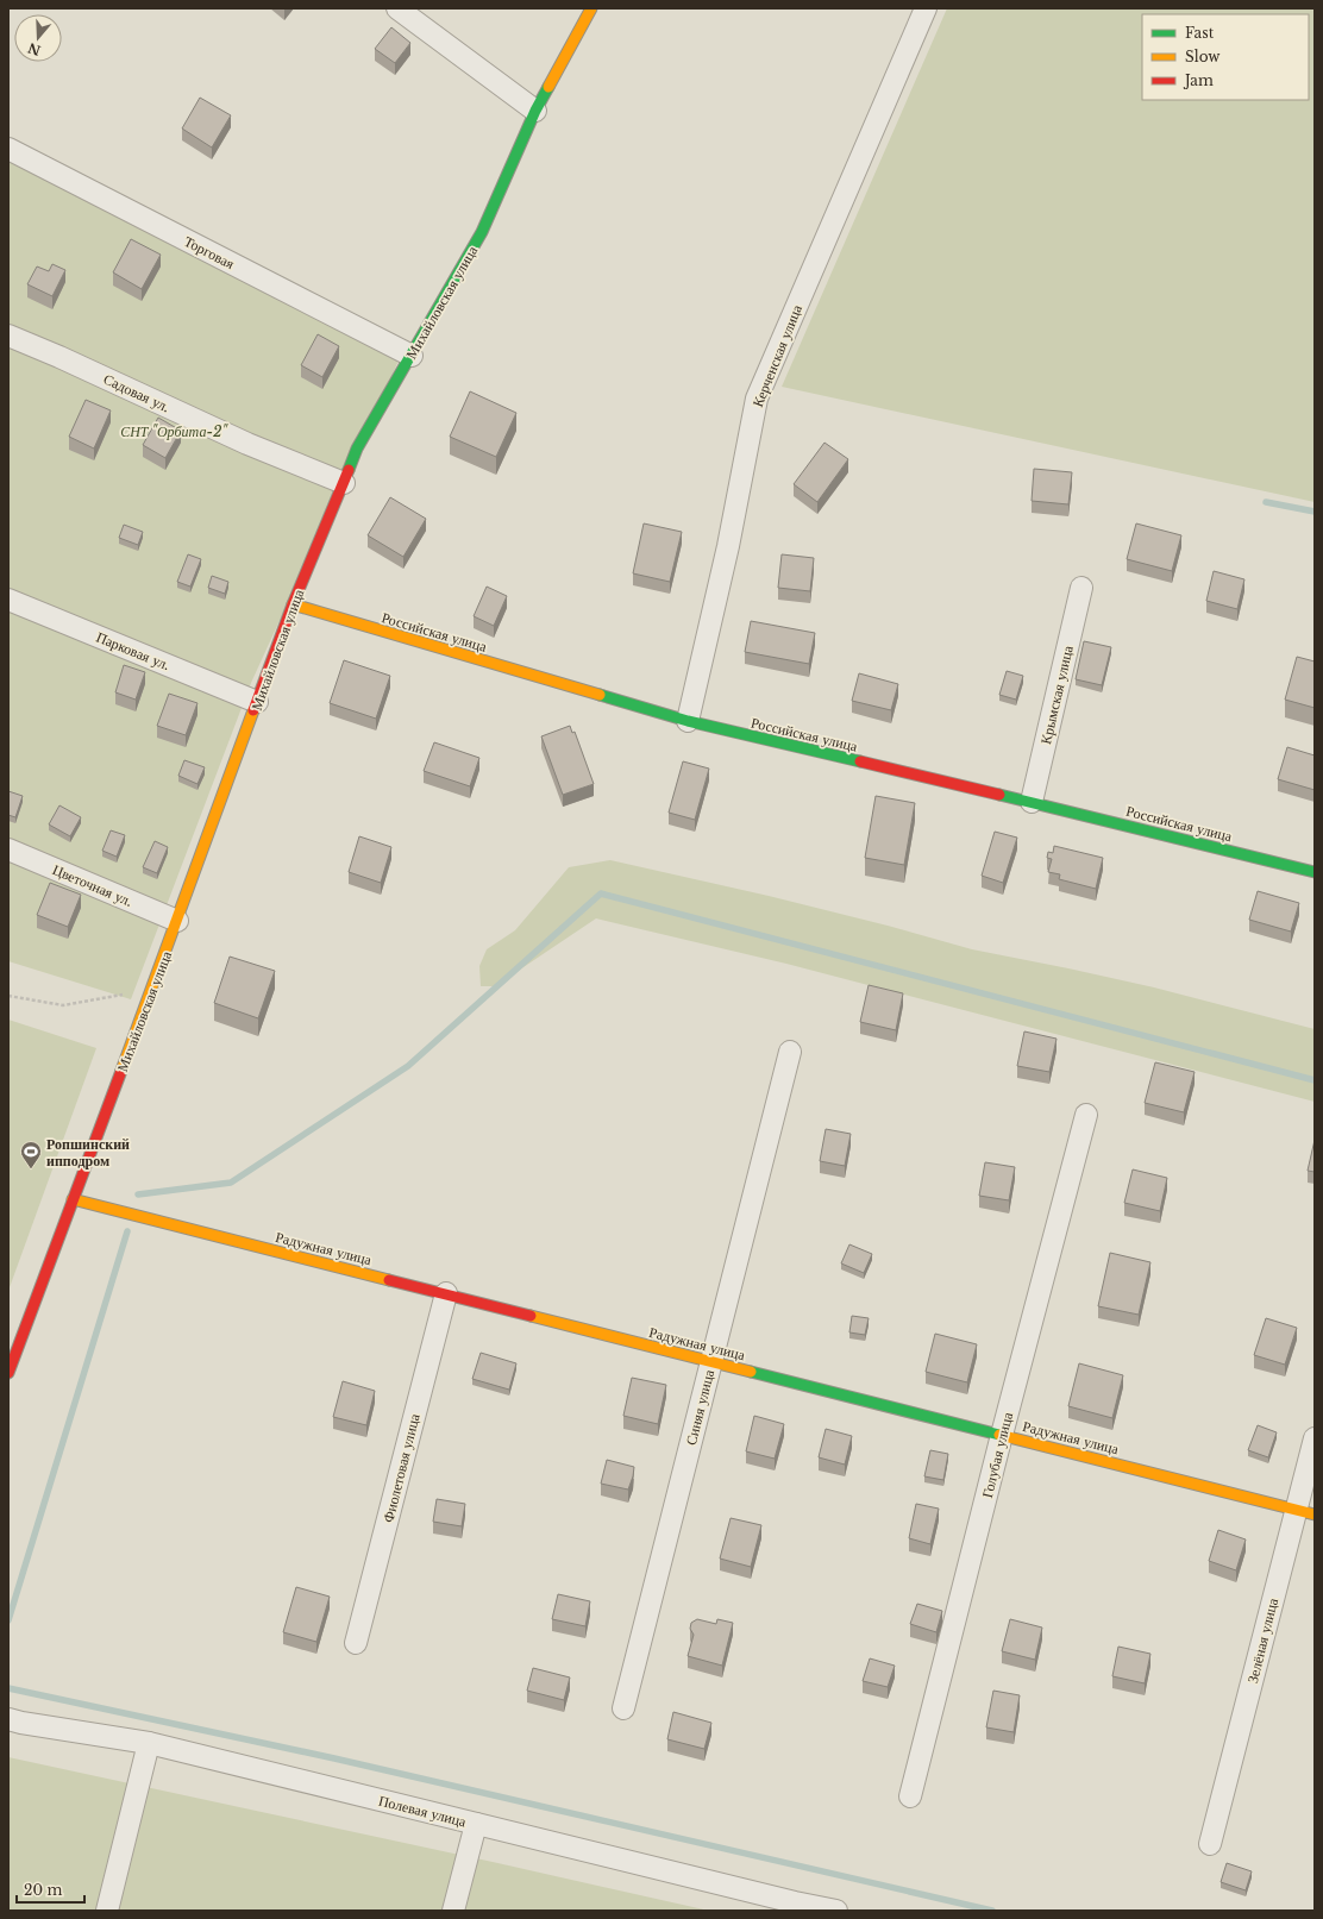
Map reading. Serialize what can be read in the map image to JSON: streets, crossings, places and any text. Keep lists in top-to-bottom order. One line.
{"streets":{"street":["Торговая","Михайловская улица","Керченская улица","Садовая ул.","Российская улица","Парковая ул.","Крымская улица","Цветочная ул.","Радужная улица","Синяя улица","Голубая улица","Фиолетовая улица","Зелёная улица","Полевая улица"]},"crossings":[["Торговая","Михайловская улица"],["Михайловская улица","Садовая ул."],["Михайловская улица","Российская улица"],["Михайловская улица","Парковая ул."],["Михайловская улица","Цветочная ул."],["Михайловская улица","Радужная улица"],["Керченская улица","Российская улица"],["Российская улица","Крымская улица"],["Радужная улица","Синяя улица"],["Радужная улица","Голубая улица"],["Радужная улица","Фиолетовая улица"],["Радужная улица","Зелёная улица"]],"parks":["СНТ \"Орбита-2\""],"places":{"sports":["Ропшинский ипподром"]},"legend":["Fast","Slow","Jam"],"scale_bar":"20 m","north":"bottom"}
